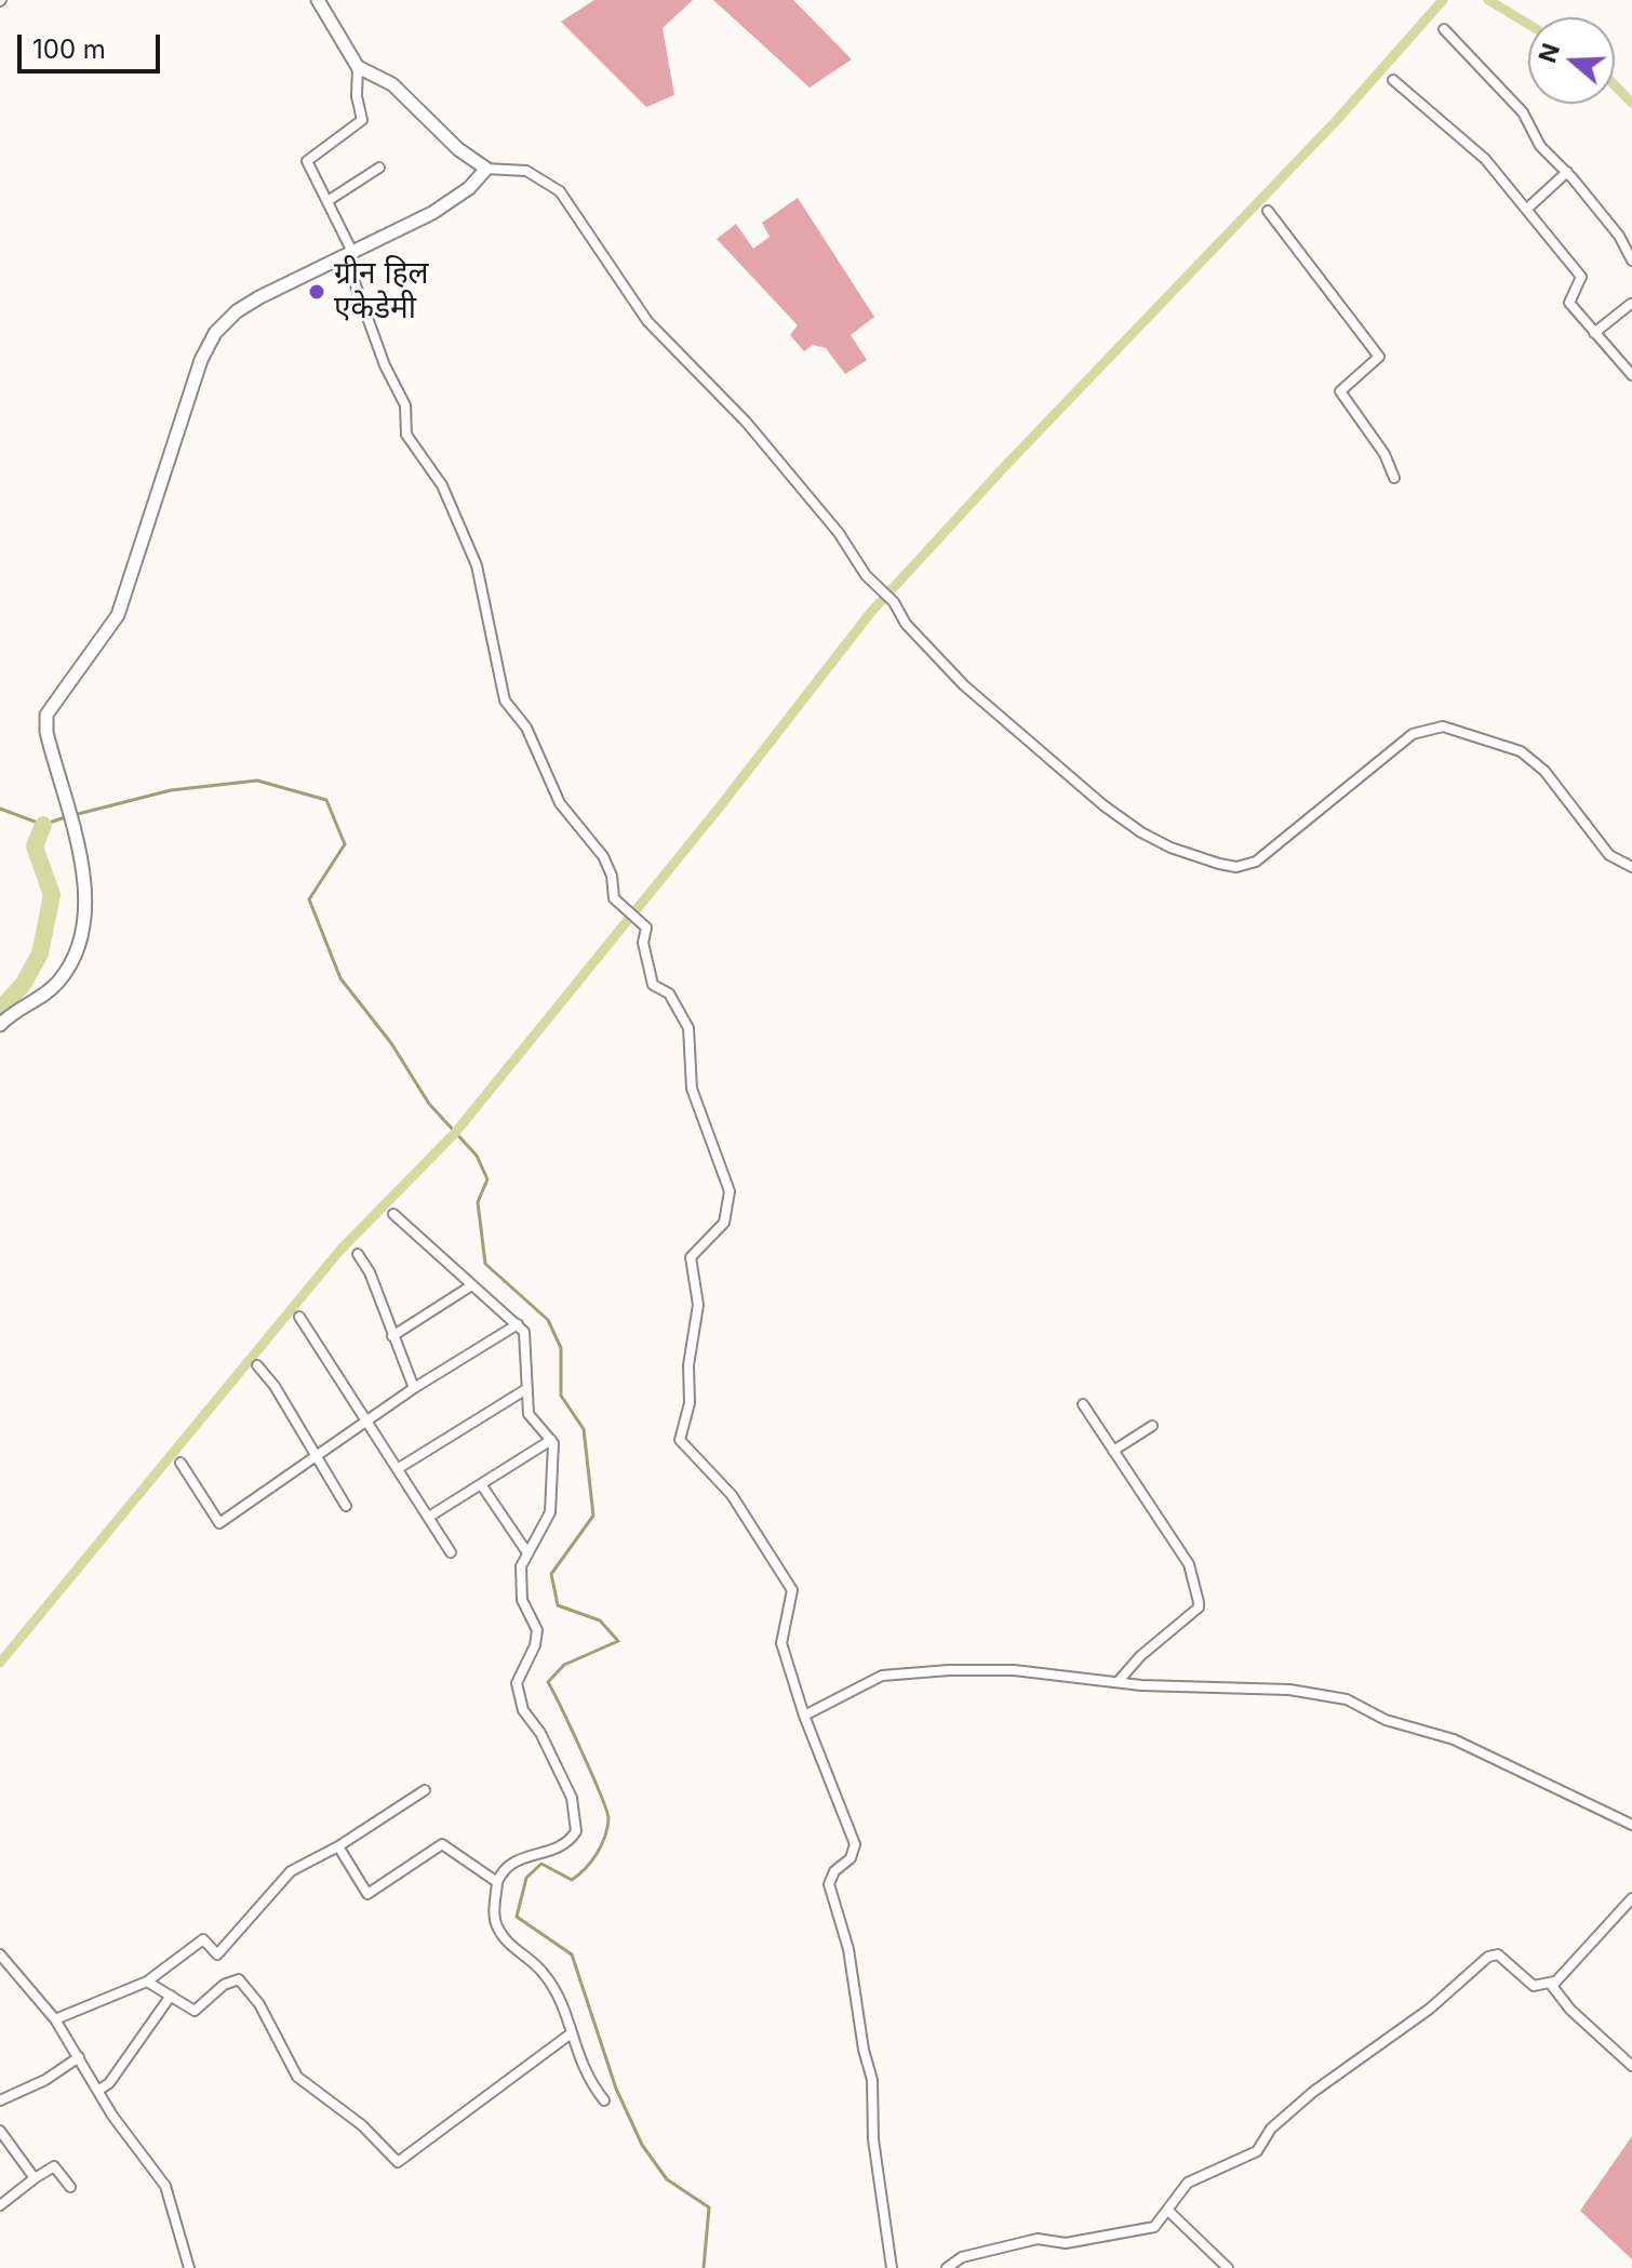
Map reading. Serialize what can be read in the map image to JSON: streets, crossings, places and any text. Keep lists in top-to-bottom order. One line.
{"places":["ग्रीन हिल एकेडेमी"],"scale_bar":"100 m","north":"left"}
